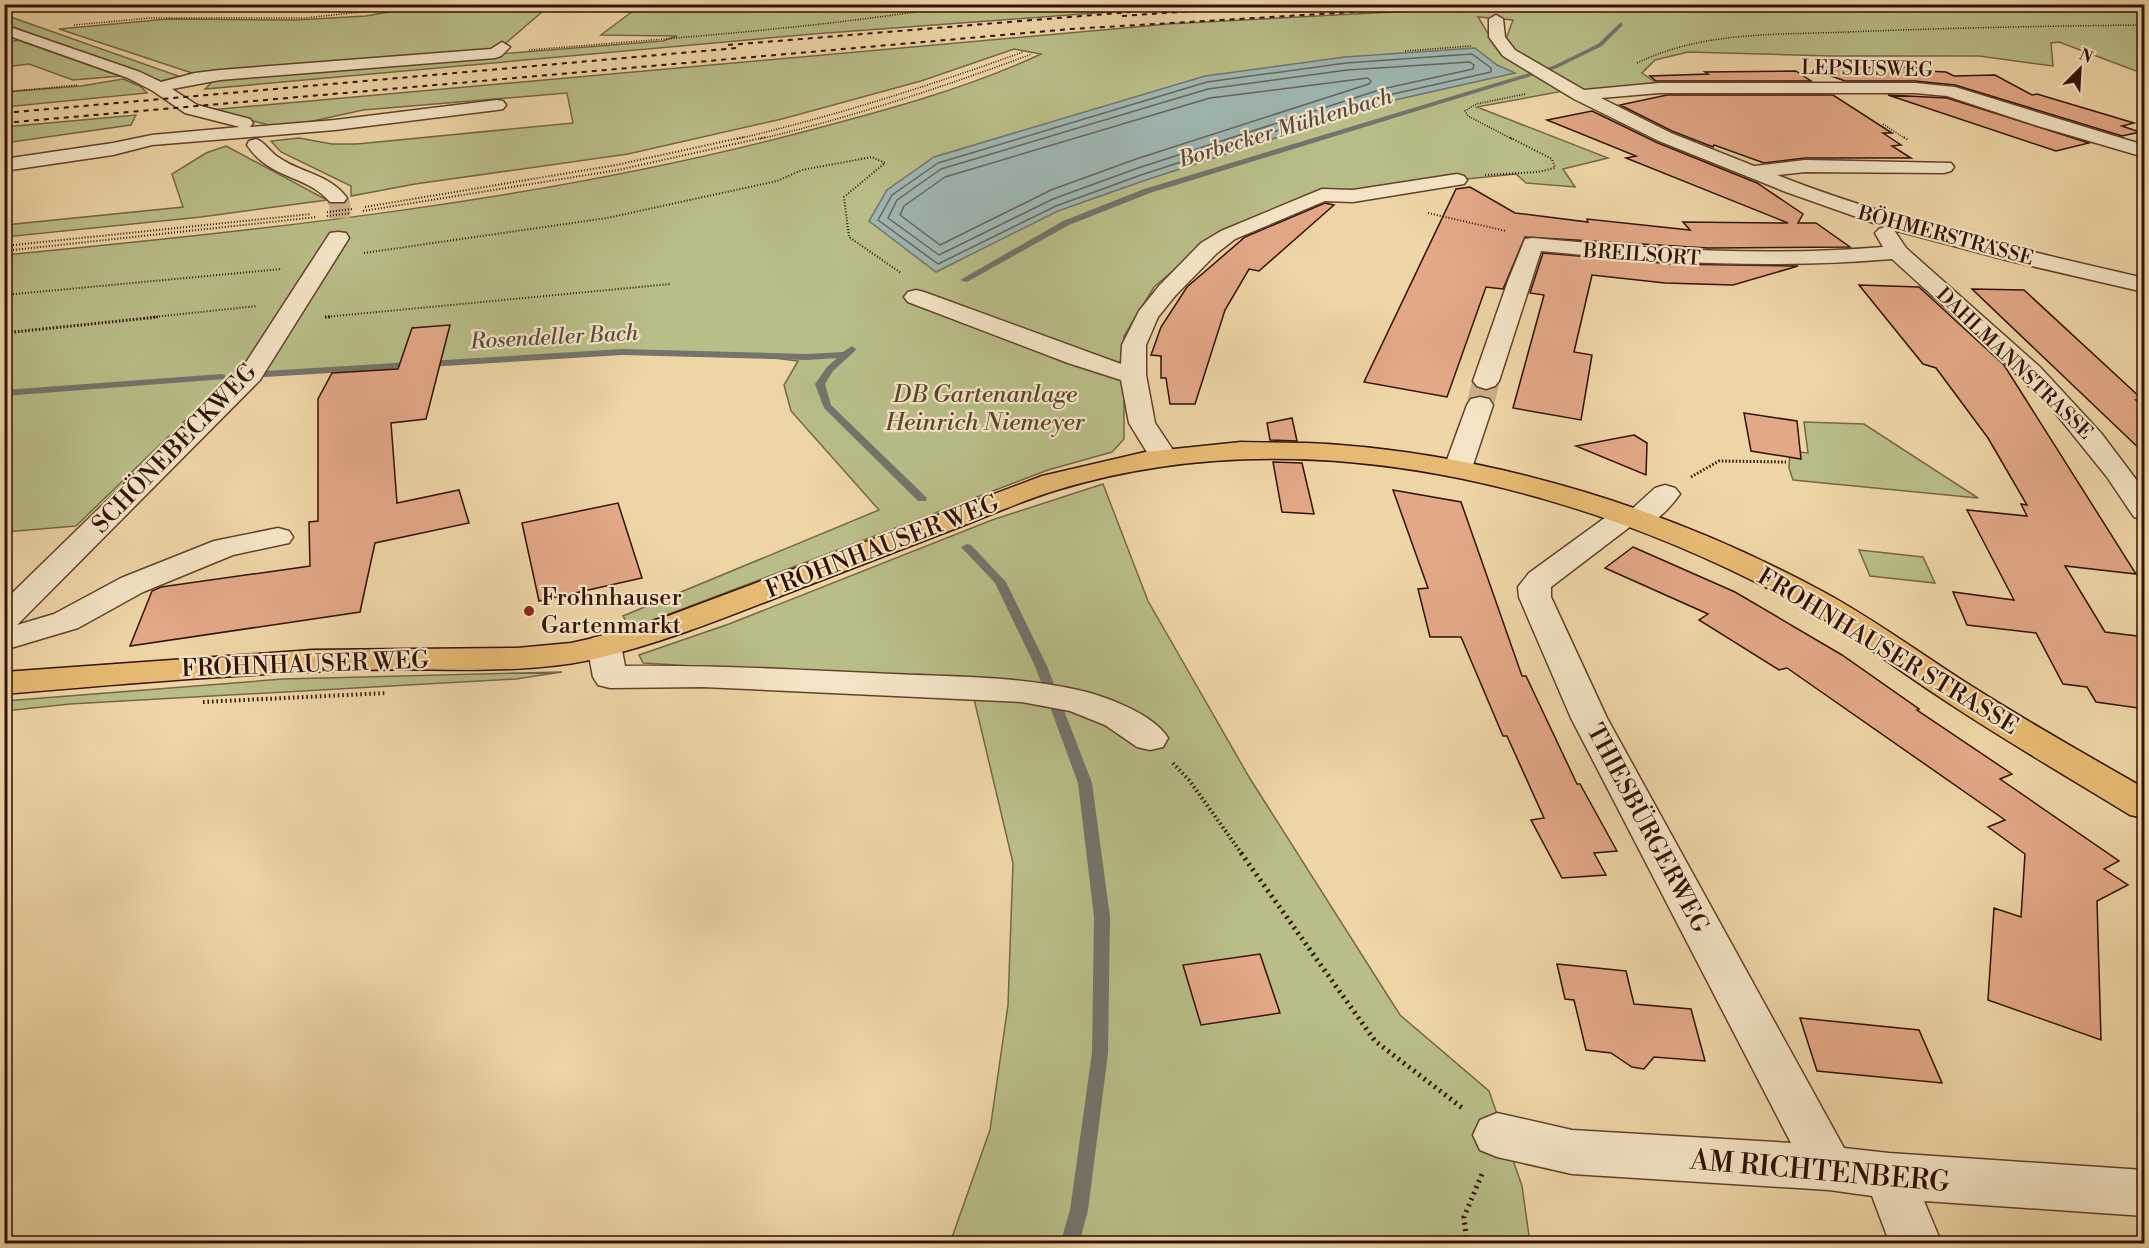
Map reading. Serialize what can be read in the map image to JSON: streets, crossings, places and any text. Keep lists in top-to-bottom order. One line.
{"streets":{"main road":["FROHNHAUSER WEG","FROHNHAUSER STRASSE"],"street":["LEPSIUSWEG","BÖHMERSTRASSE","BREILSORT","DAHLMANNSTRASSE","SCHÖNEBECKWEG","THIESBÜRGERWEG","AM RICHTENBERG"]},"crossings":[["LEPSIUSWEG","BÖHMERSTRASSE"],["BÖHMERSTRASSE","DAHLMANNSTRASSE"],["BREILSORT","DAHLMANNSTRASSE"],["FROHNHAUSER WEG","FROHNHAUSER STRASSE"],["FROHNHAUSER STRASSE","THIESBÜRGERWEG"],["THIESBÜRGERWEG","AM RICHTENBERG"]],"water":["Borbecker Mühlenbach","Rosendeller Bach"],"parks":["DB Gartenanlage Heinrich Niemeyer"],"places":["Frohnhauser Gartenmarkt"],"north":"top right"}
